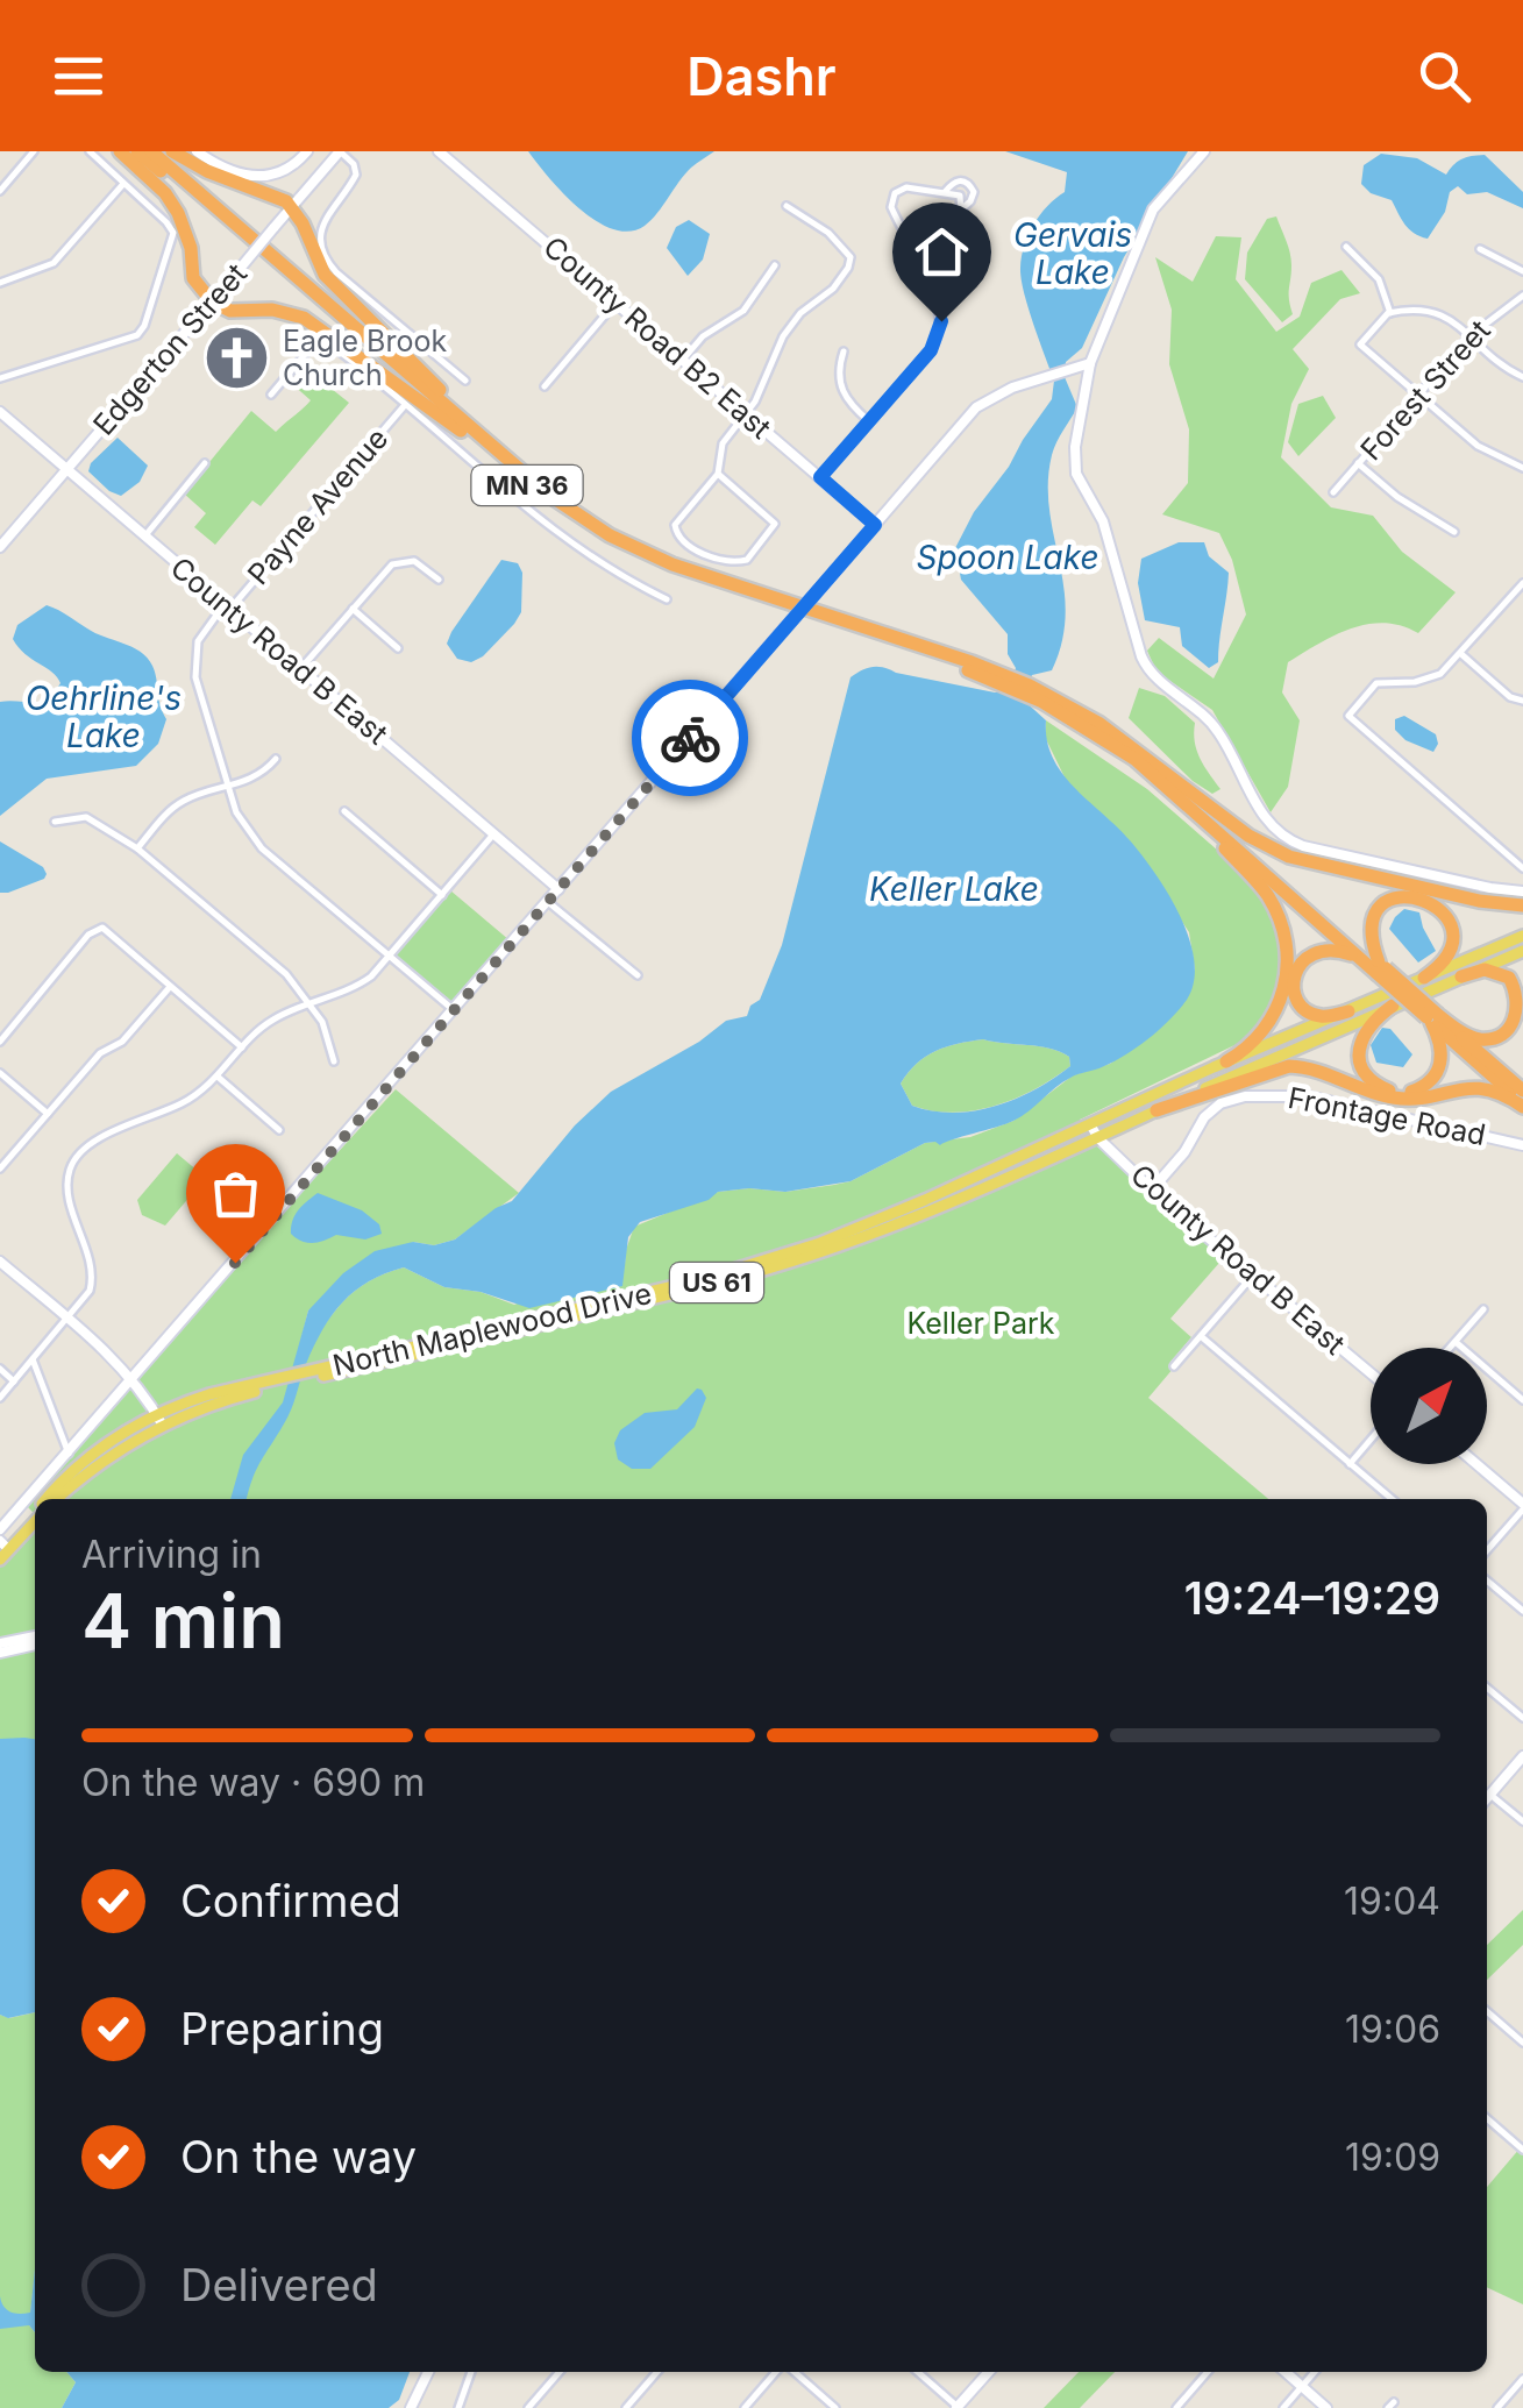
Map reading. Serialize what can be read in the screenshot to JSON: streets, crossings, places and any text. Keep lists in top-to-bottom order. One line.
{"streets":{"highway":["MN 36"],"main road":["US 61","North Maplewood Drive"],"street":["County Road B2 East","Edgerton Street","Forest Street","Payne Avenue","County Road B East","Frontage Road"]},"crossings":[["Edgerton Street","County Road B East"],["Payne Avenue","County Road B East"],["County Road B East","Frontage Road"],["County Road B East","US 61"],["County Road B East","North Maplewood Drive"],["US 61","North Maplewood Drive"]],"water":["Gervais Lake","Spoon Lake","Oehrline's Lake","Keller Lake"],"parks":["Keller Park"],"places":{"church":["Eagle Brook Church"]},"north":"top right","page":{"header":"Dashr","heading":["4 min","Arriving in","19:24–19:29"],"bar":"On the way · 690 m","list":[["Confirmed","19:04"],["Preparing","19:06"],["On the way","19:09"],"Delivered"]}}
